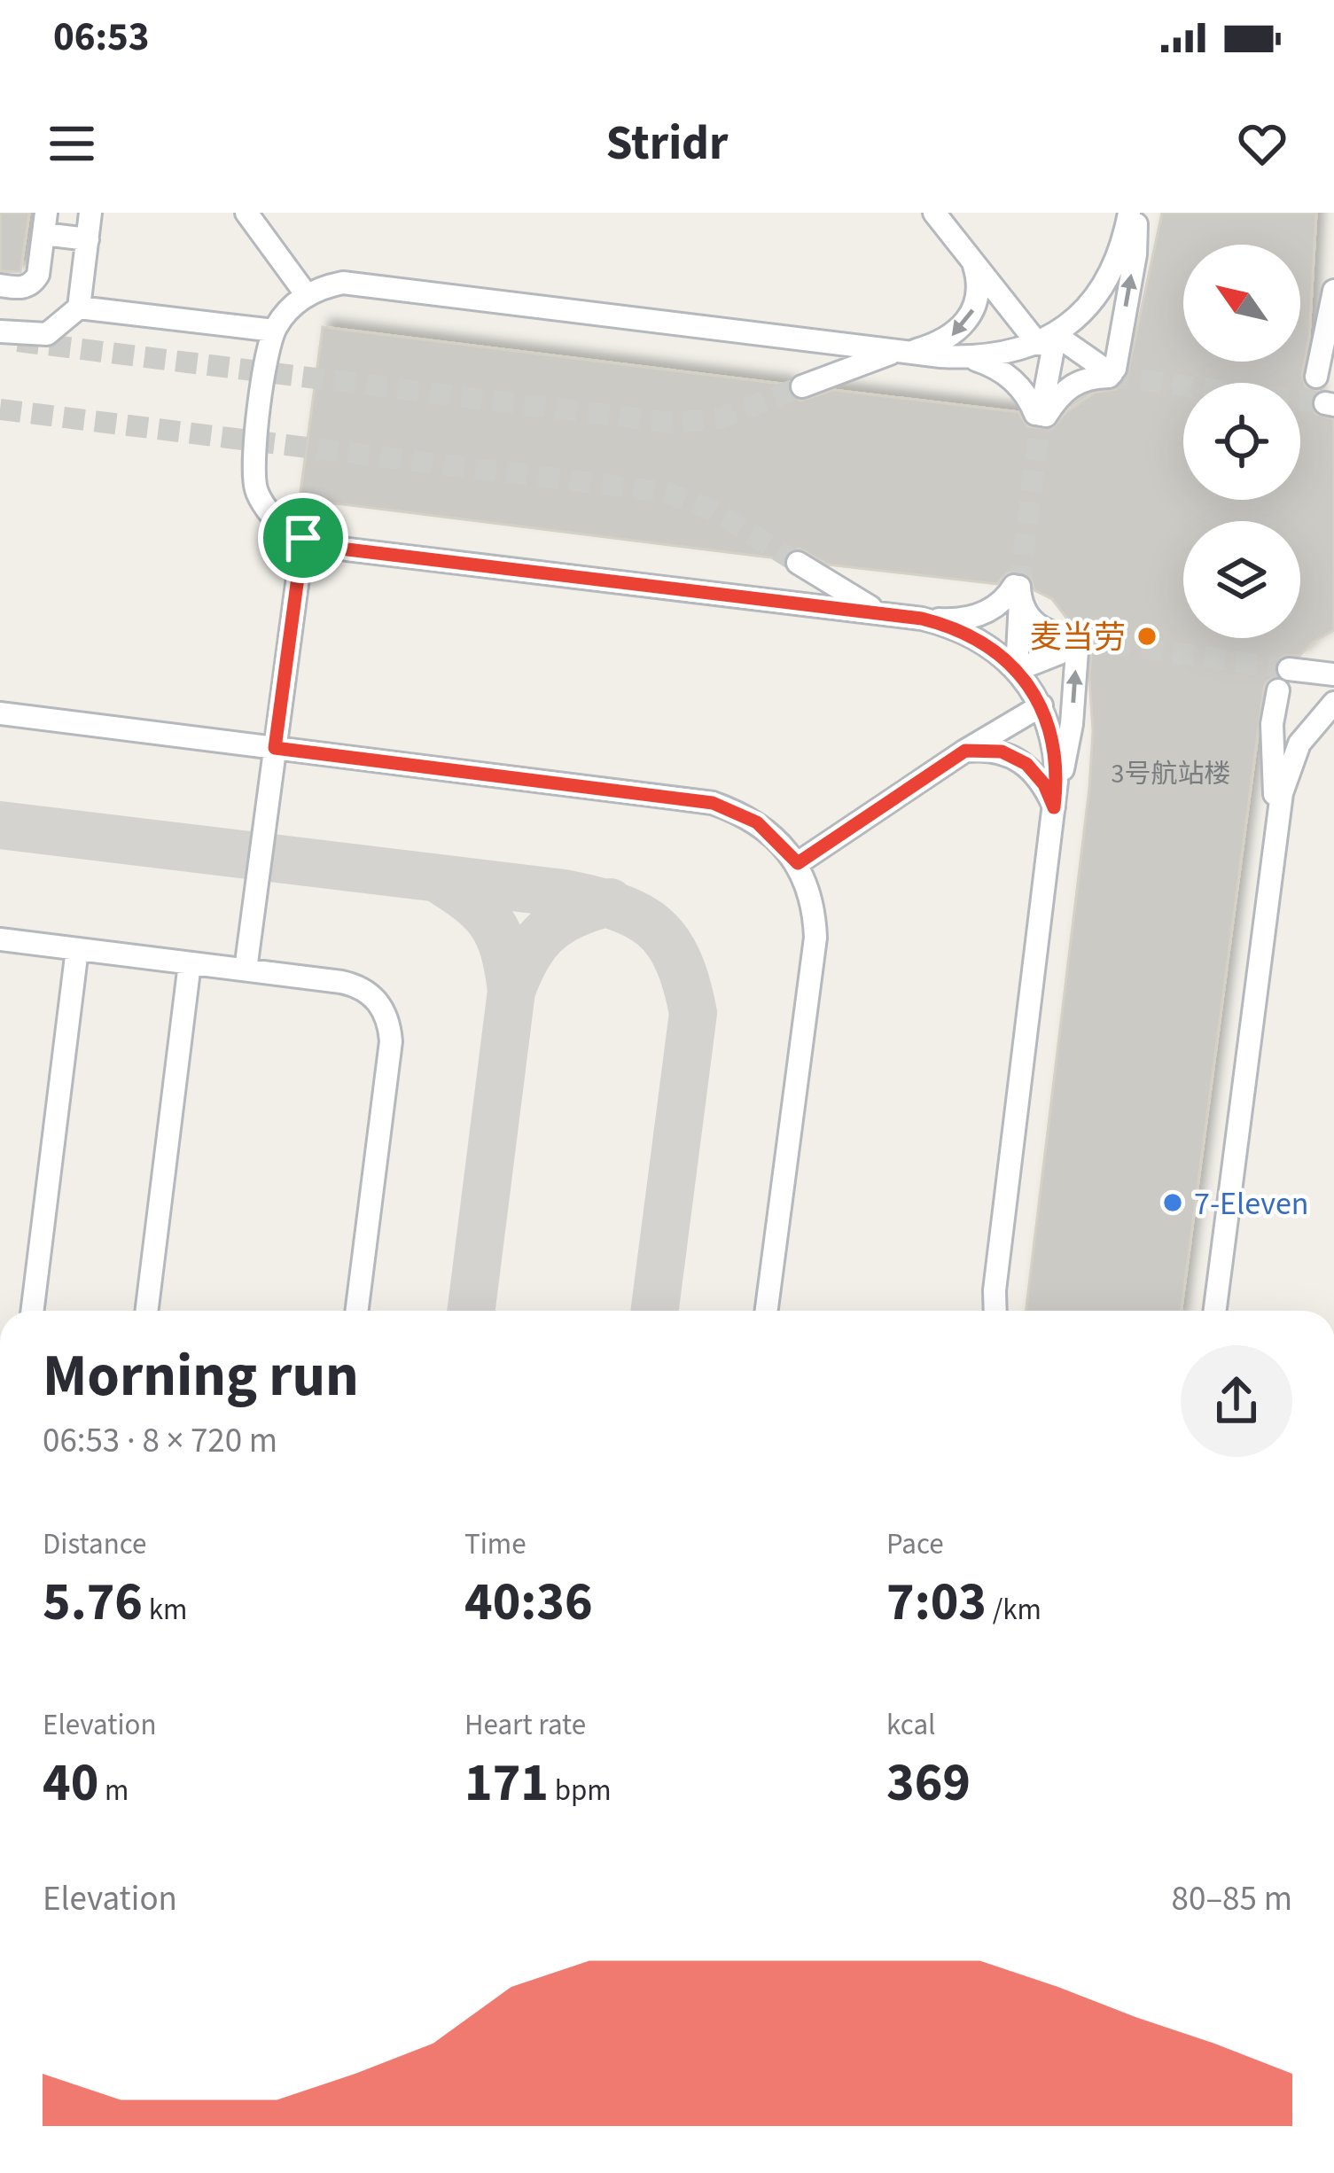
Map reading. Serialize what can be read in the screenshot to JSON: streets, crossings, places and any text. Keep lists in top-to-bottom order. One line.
{"places":["麦当劳","7-Eleven"],"house_numbers":["3号航站楼"],"north":"top left","page":{"status":"06:53","header":"Stridr","heading":["Morning run","06:53 · 8 × 720 m"],"stats":[["Distance","5.76 km"],["Time","40:36"],["Pace","7:03 /km"],["Elevation","40 m"],["Heart rate","171 bpm"],["kcal","369"]],"chart":["Elevation","80–85 m"]}}
